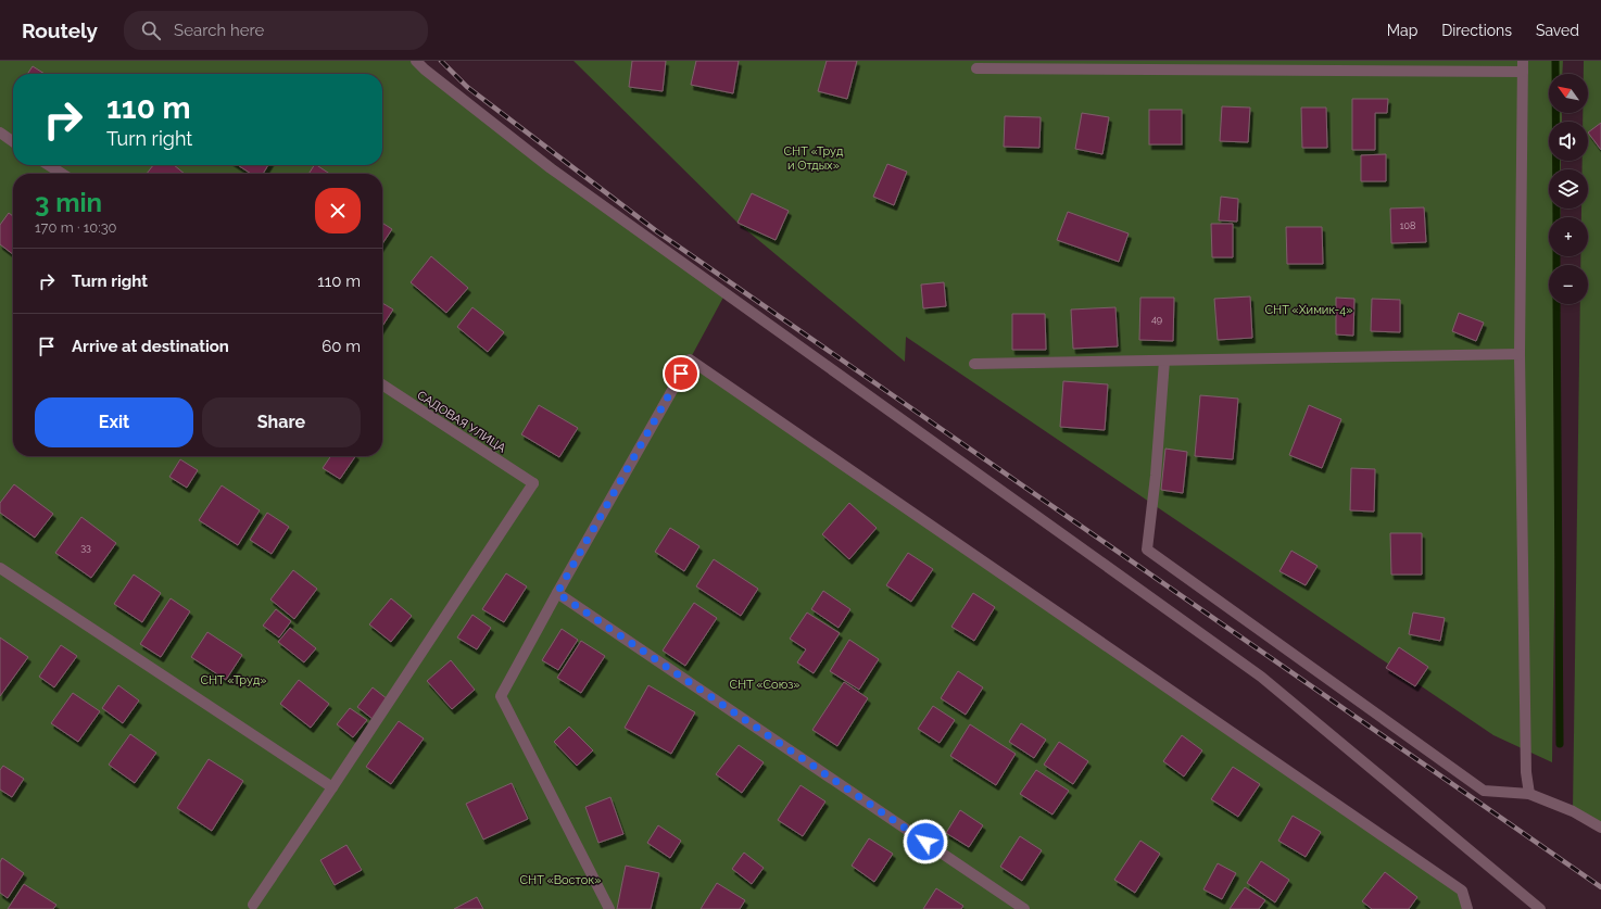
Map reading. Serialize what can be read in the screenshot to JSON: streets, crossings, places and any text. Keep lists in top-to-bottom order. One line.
{"streets":{"street":["САДОВАЯ УЛИЦА"]},"parks":["СНТ «Труд и Отдых»","СНТ «Химик-4»","СНТ «Труд»","СНТ «Союз»","СНТ «Восток»"],"house_numbers":["108","49","33"],"north":"top left","page":{"header":"Routely","search":"Search here","nav":["Map","Directions","Saved"],"map_buttons":["+","−"],"turn":["110 m","Turn right"],"heading":["3 min","170 m · 10:30"],"list":[{"name":"Turn right","value":"110 m"},{"name":"Arrive at destination","value":"60 m"}],"buttons":["Exit","Share"]}}
